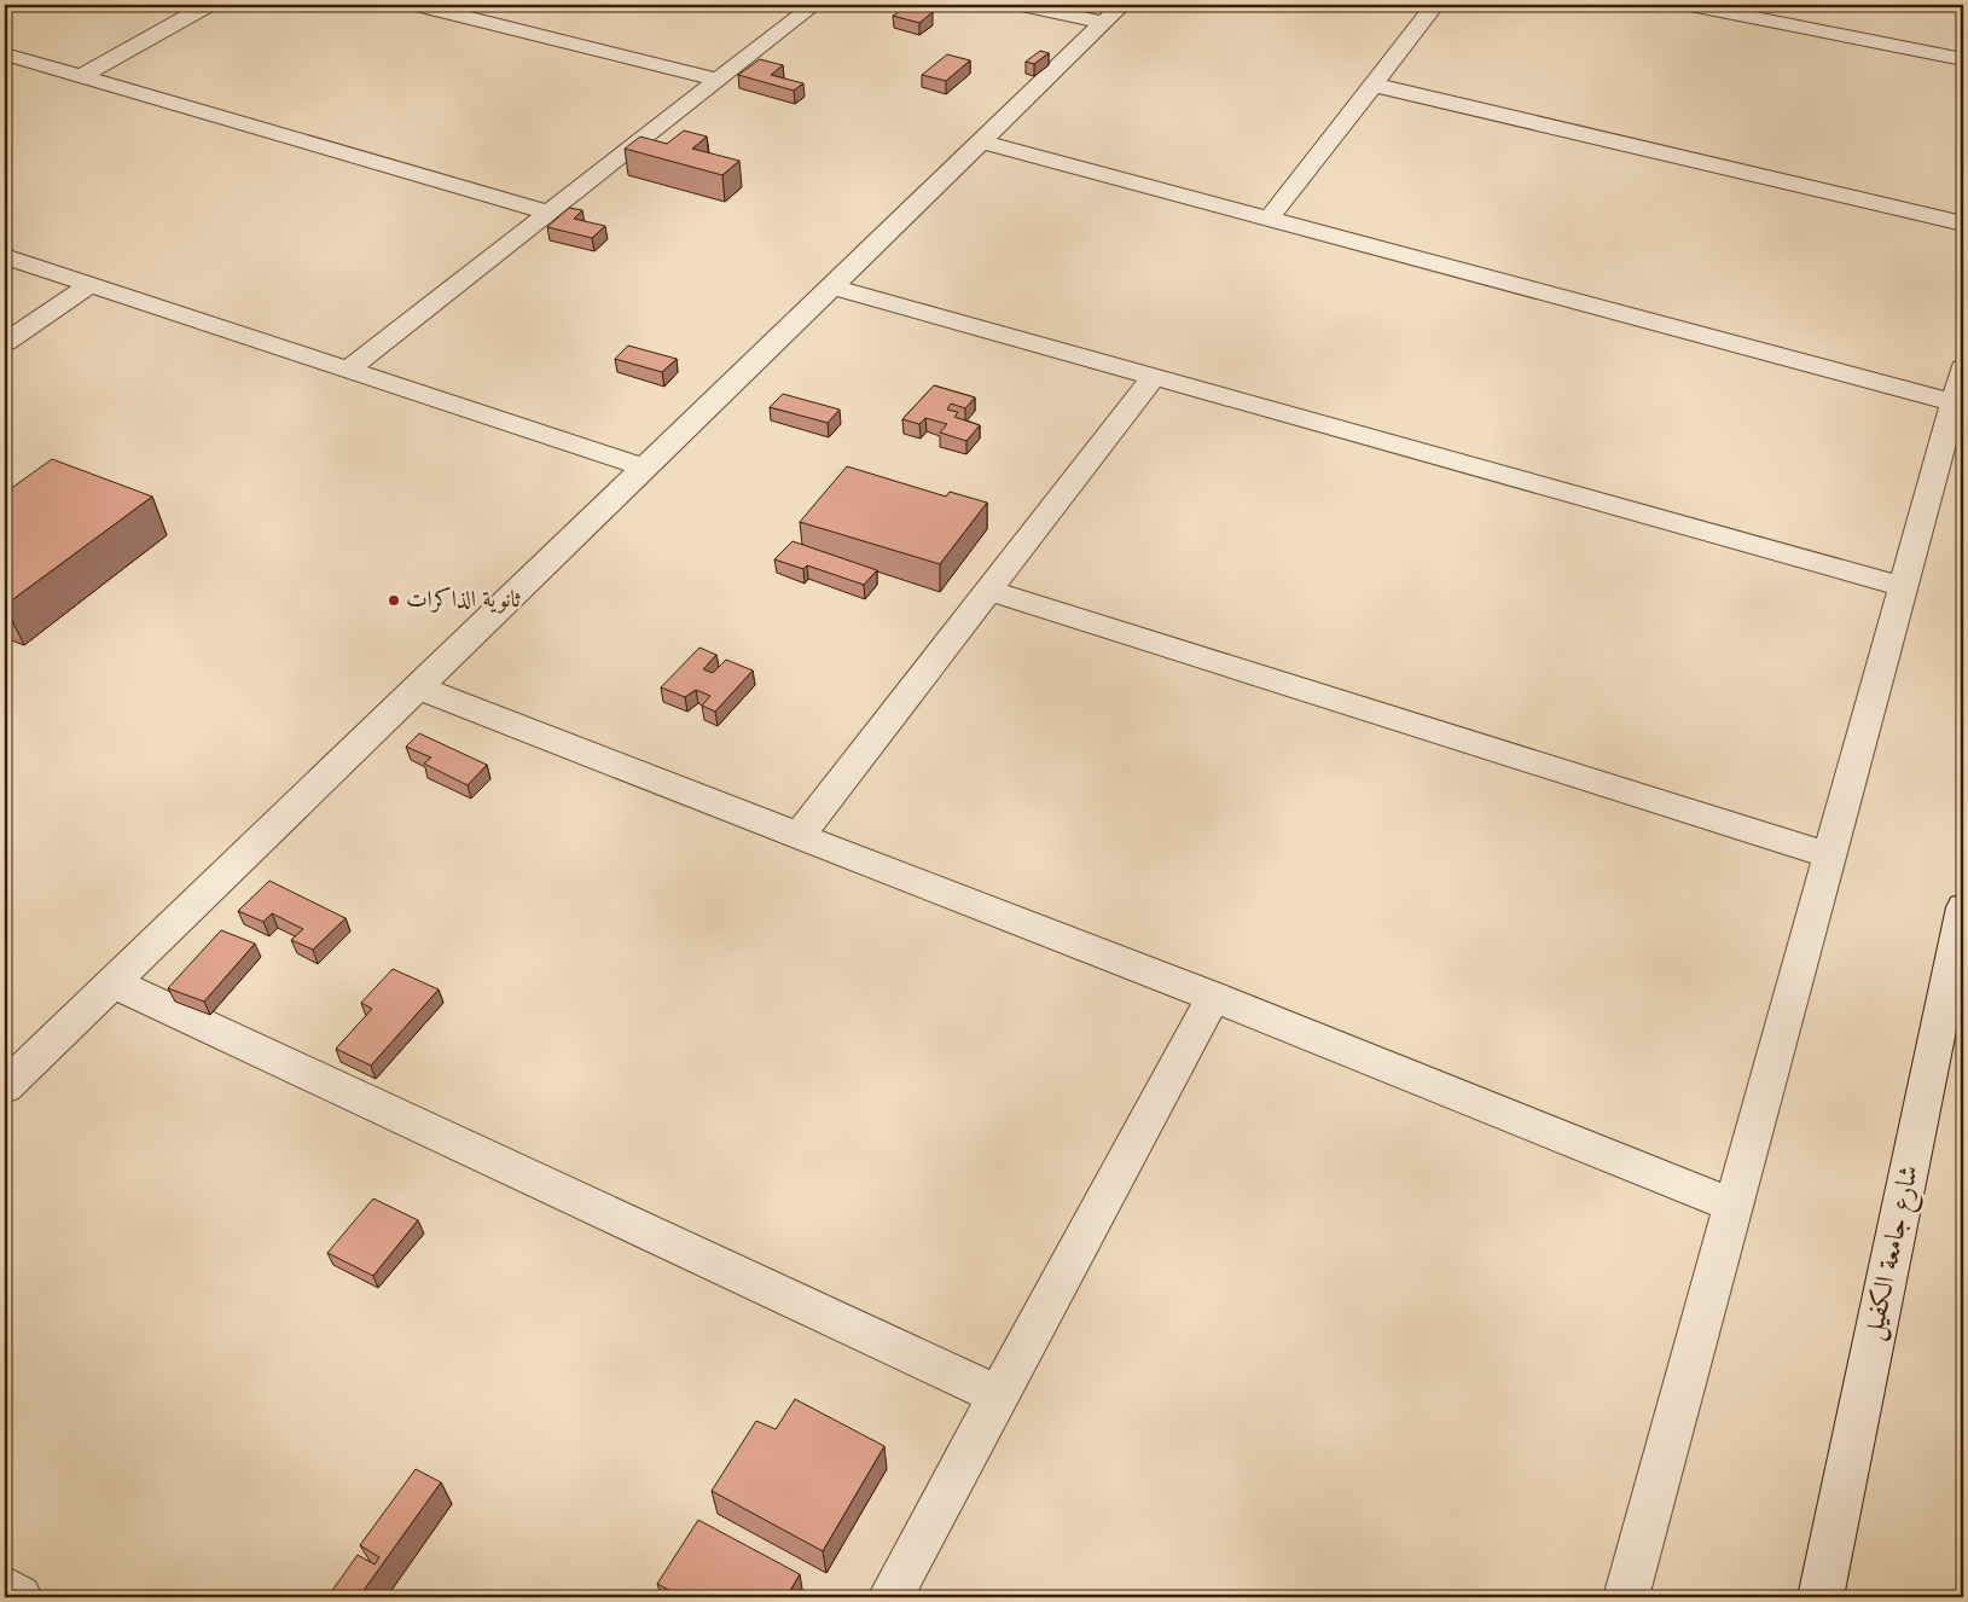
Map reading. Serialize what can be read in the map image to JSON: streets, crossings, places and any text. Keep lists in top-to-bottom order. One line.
{"streets":{"street":["شارع جامعة الكفيل"]},"places":["ثانوية الذاكرات"]}
